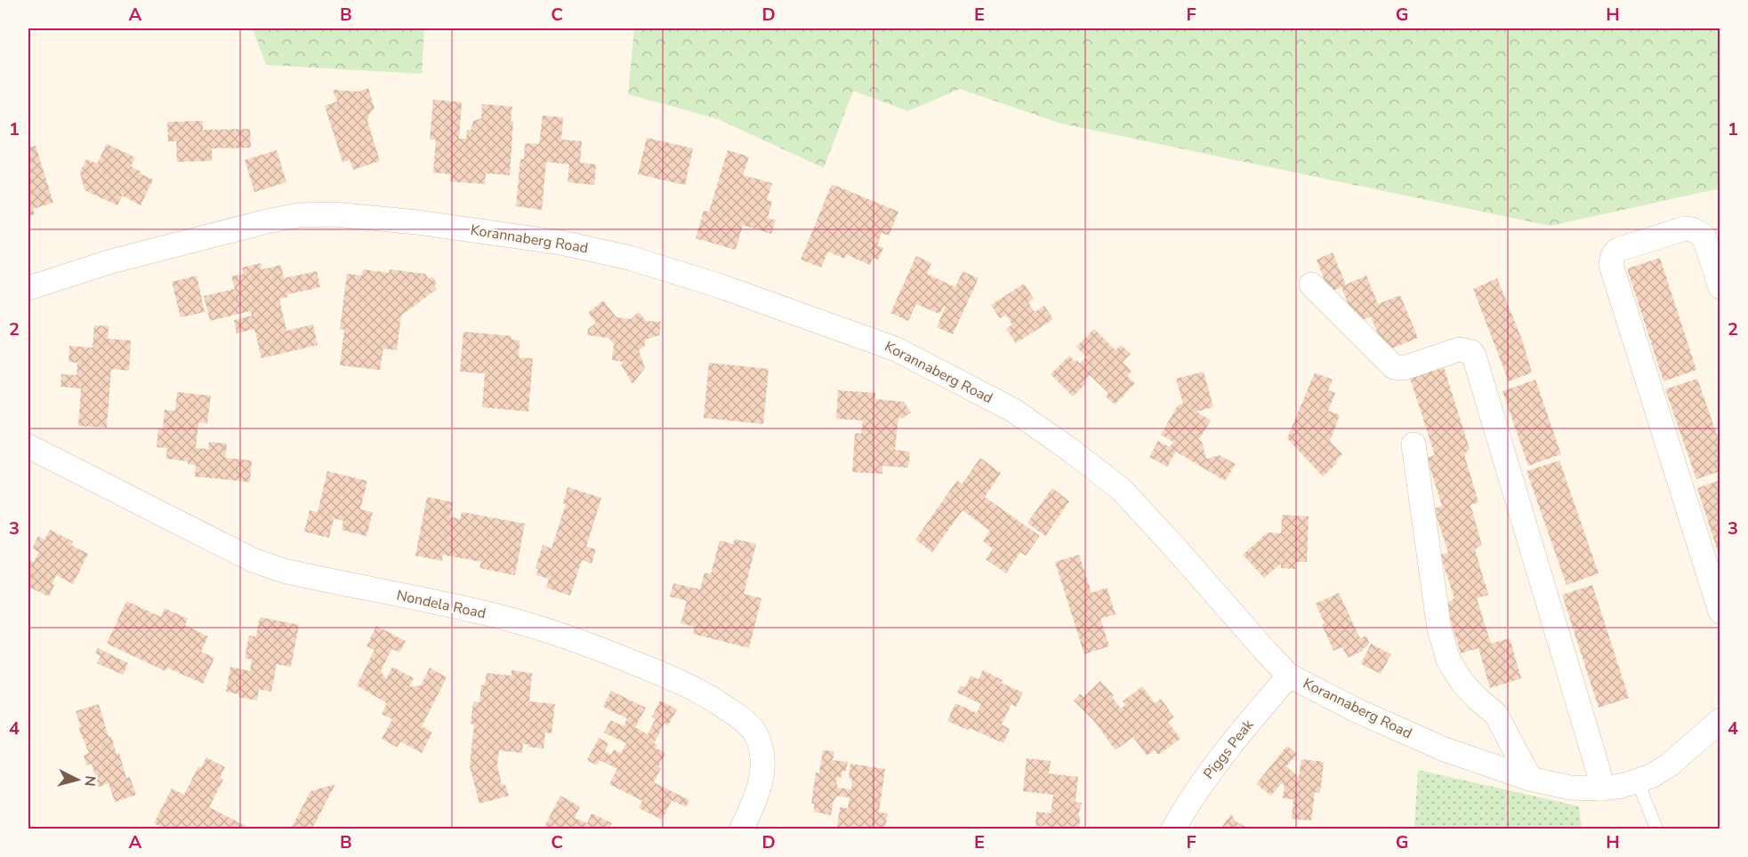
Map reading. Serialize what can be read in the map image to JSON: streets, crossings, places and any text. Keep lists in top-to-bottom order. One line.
{"streets":{"street":["Korannaberg Road","Nondela Road","Piggs Peak"]},"crossings":[["Korannaberg Road","Piggs Peak"]],"north":"right","grid":{"columns":["A","B","C","D","E","F","G","H"],"rows":["1","2","3","4"]}}
